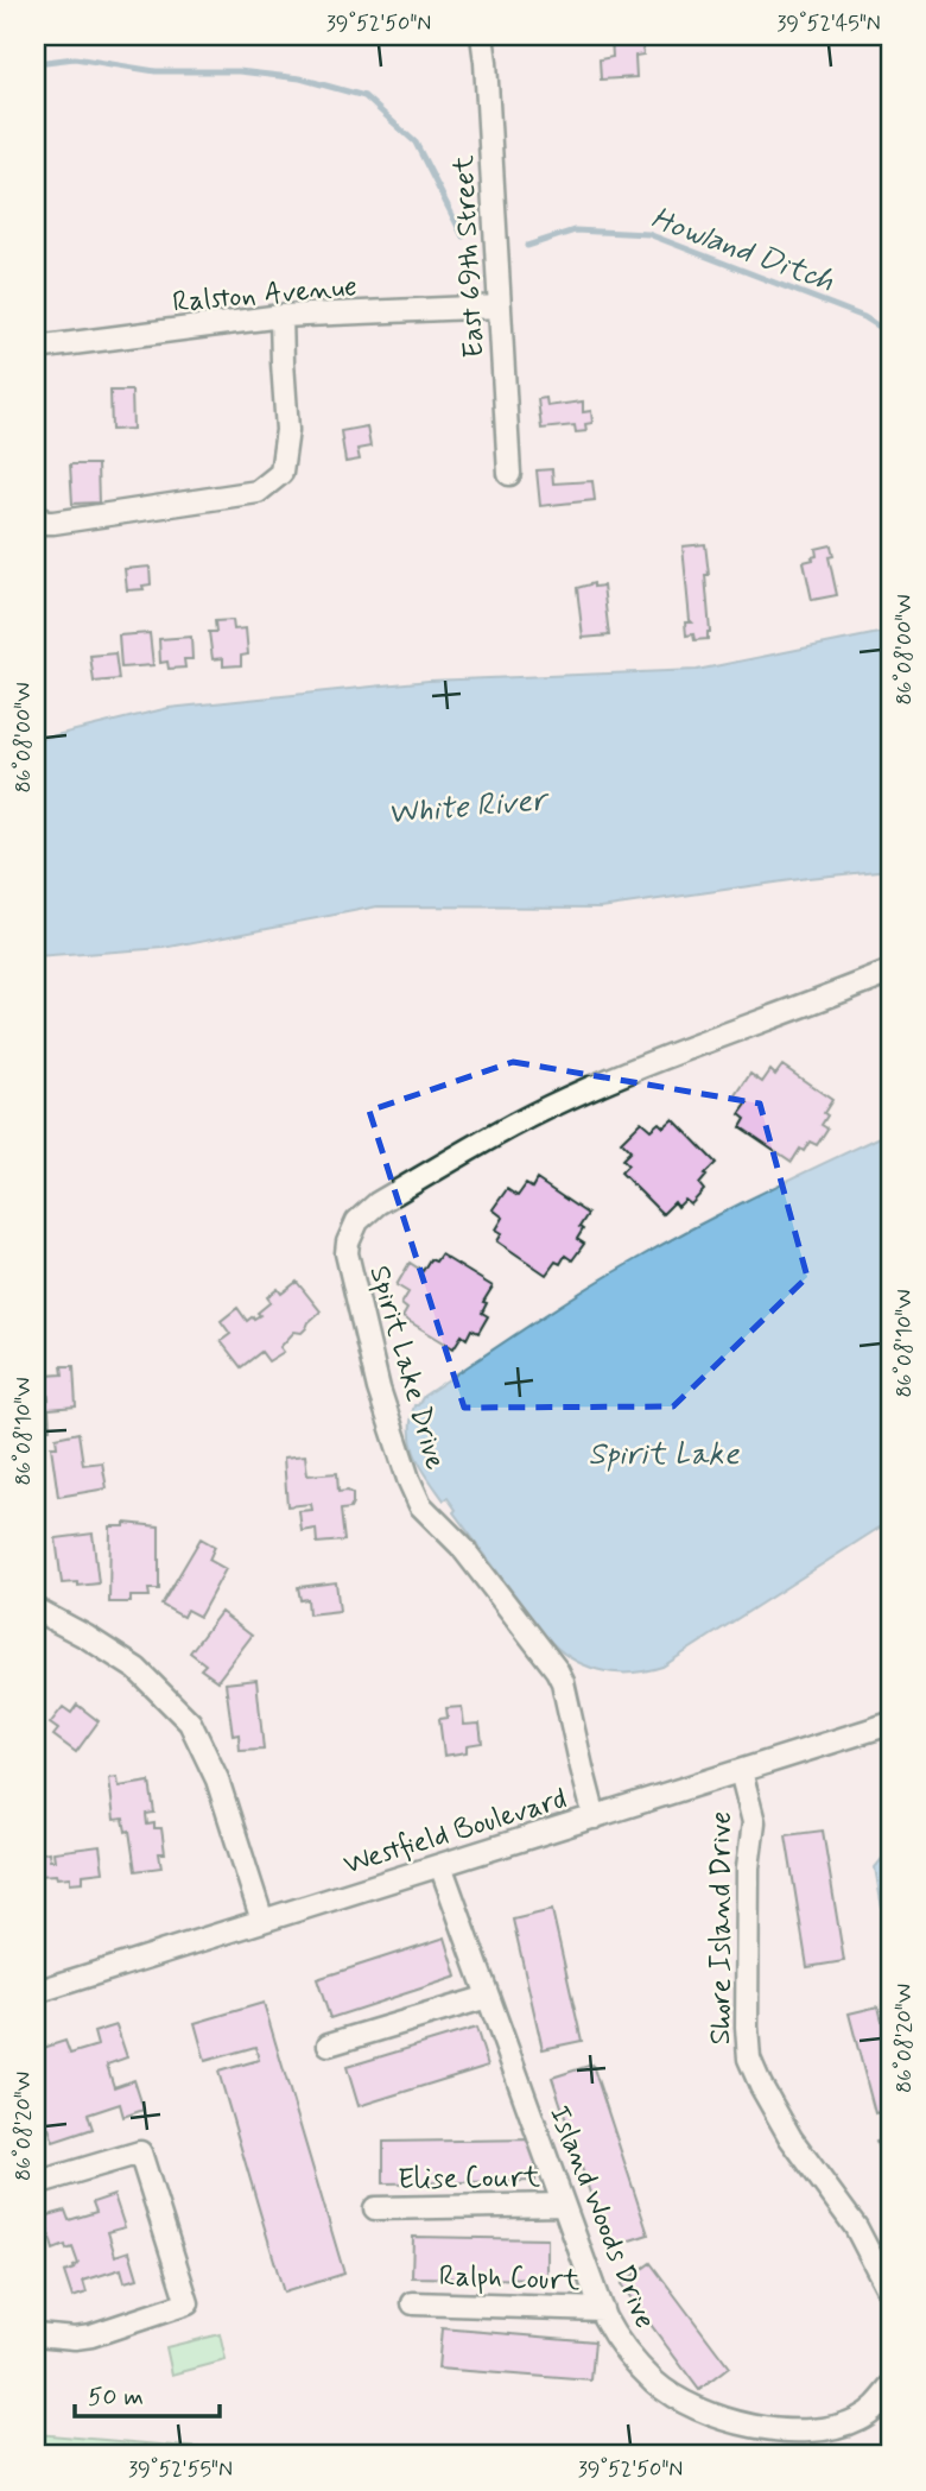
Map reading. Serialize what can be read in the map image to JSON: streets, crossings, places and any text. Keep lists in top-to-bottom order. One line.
{"streets":{"street":["East 69th Street","Ralston Avenue","Spirit Lake Drive","Westfield Boulevard","Shore Island Drive","Elise Court","Island Woods Drive","Ralph Court"]},"crossings":[["East 69th Street","Ralston Avenue"],["Spirit Lake Drive","Westfield Boulevard"],["Westfield Boulevard","Shore Island Drive"],["Westfield Boulevard","Island Woods Drive"],["Elise Court","Island Woods Drive"],["Island Woods Drive","Ralph Court"]],"water":["Howland Ditch","White River","Spirit Lake"],"scale_bar":"50 m","coordinates":["39°52'50\"N","39°52'45\"N","86°08'00\"W","86°08'10\"W","86°08'20\"W","39°52'55\"N"]}
